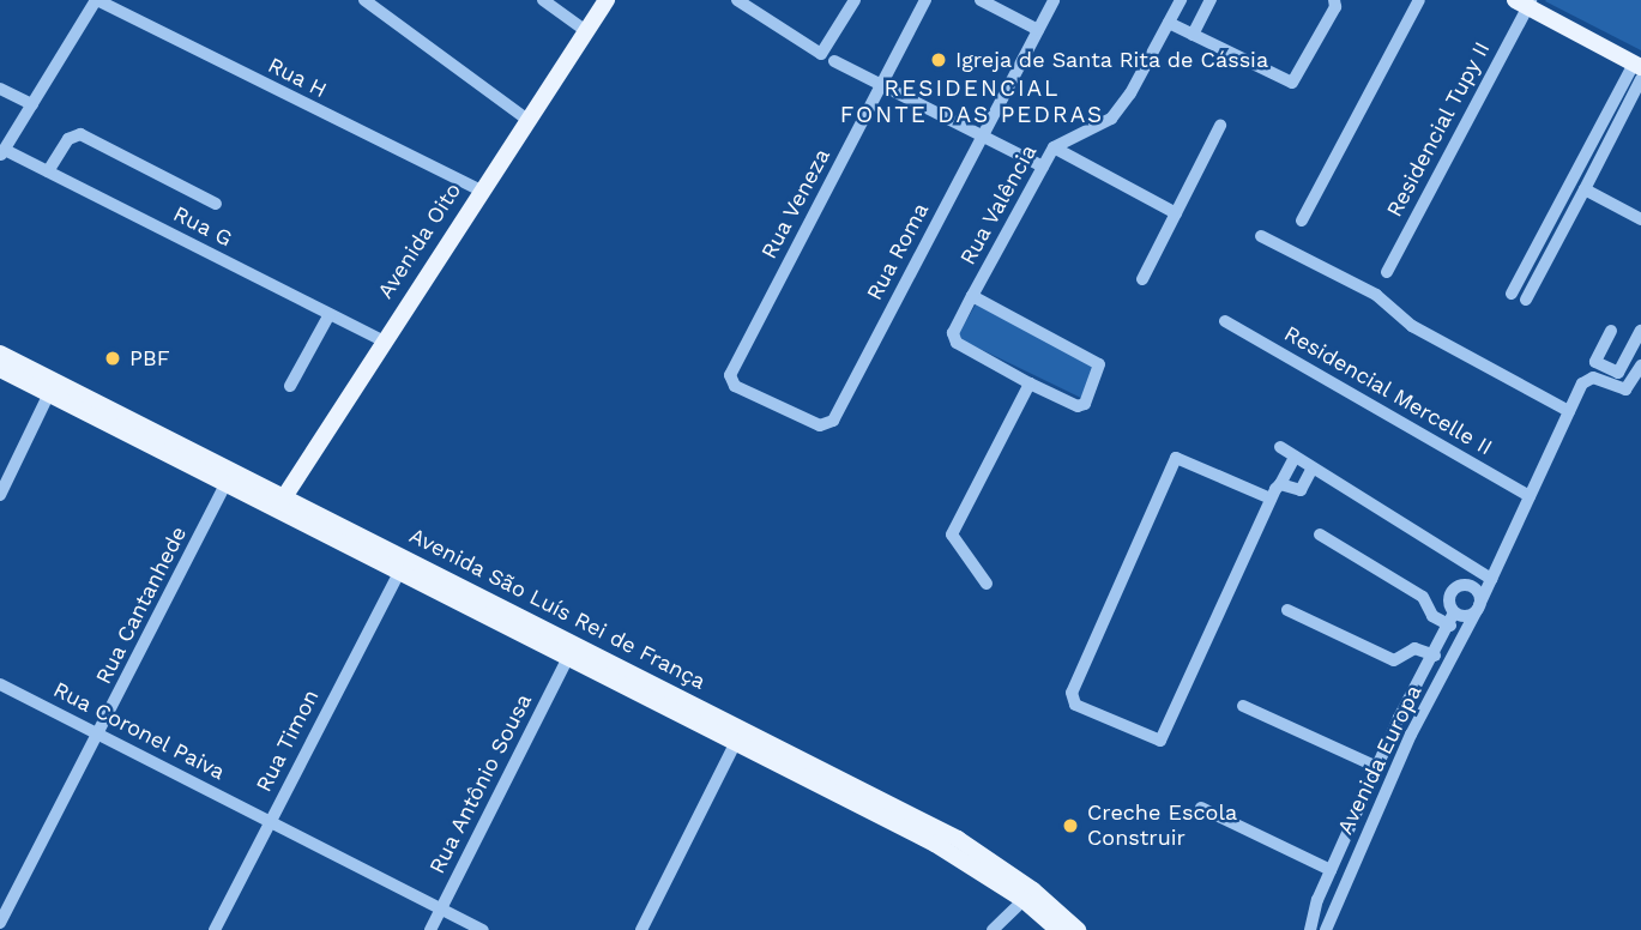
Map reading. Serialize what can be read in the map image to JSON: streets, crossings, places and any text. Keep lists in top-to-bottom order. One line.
{"streets":{"main road":["Avenida Oito","Avenida São Luís Rei de França"],"street":["Rua H","Residencial Tupy II","Rua Veneza","Rua Valência","Rua G","Rua Roma","Residencial Mercelle II","Rua Cantanhede","Rua Coronel Paiva","Rua Timon","Avenida Europa","Rua Antônio Sousa"]},"crossings":[["Rua H","Avenida Oito"],["Rua Veneza","Rua Roma"],["Rua G","Avenida Oito"],["Avenida Oito","Avenida São Luís Rei de França"],["Residencial Mercelle II","Avenida Europa"],["Rua Cantanhede","Avenida São Luís Rei de França"],["Rua Cantanhede","Rua Coronel Paiva"],["Avenida São Luís Rei de França","Rua Timon"],["Avenida São Luís Rei de França","Rua Antônio Sousa"],["Rua Coronel Paiva","Rua Timon"],["Rua Coronel Paiva","Rua Antônio Sousa"]],"districts":["RESIDENCIAL FONTE DAS PEDRAS"],"places":["Igreja de Santa Rita de Cássia","PBF","Creche Escola Construir"]}
